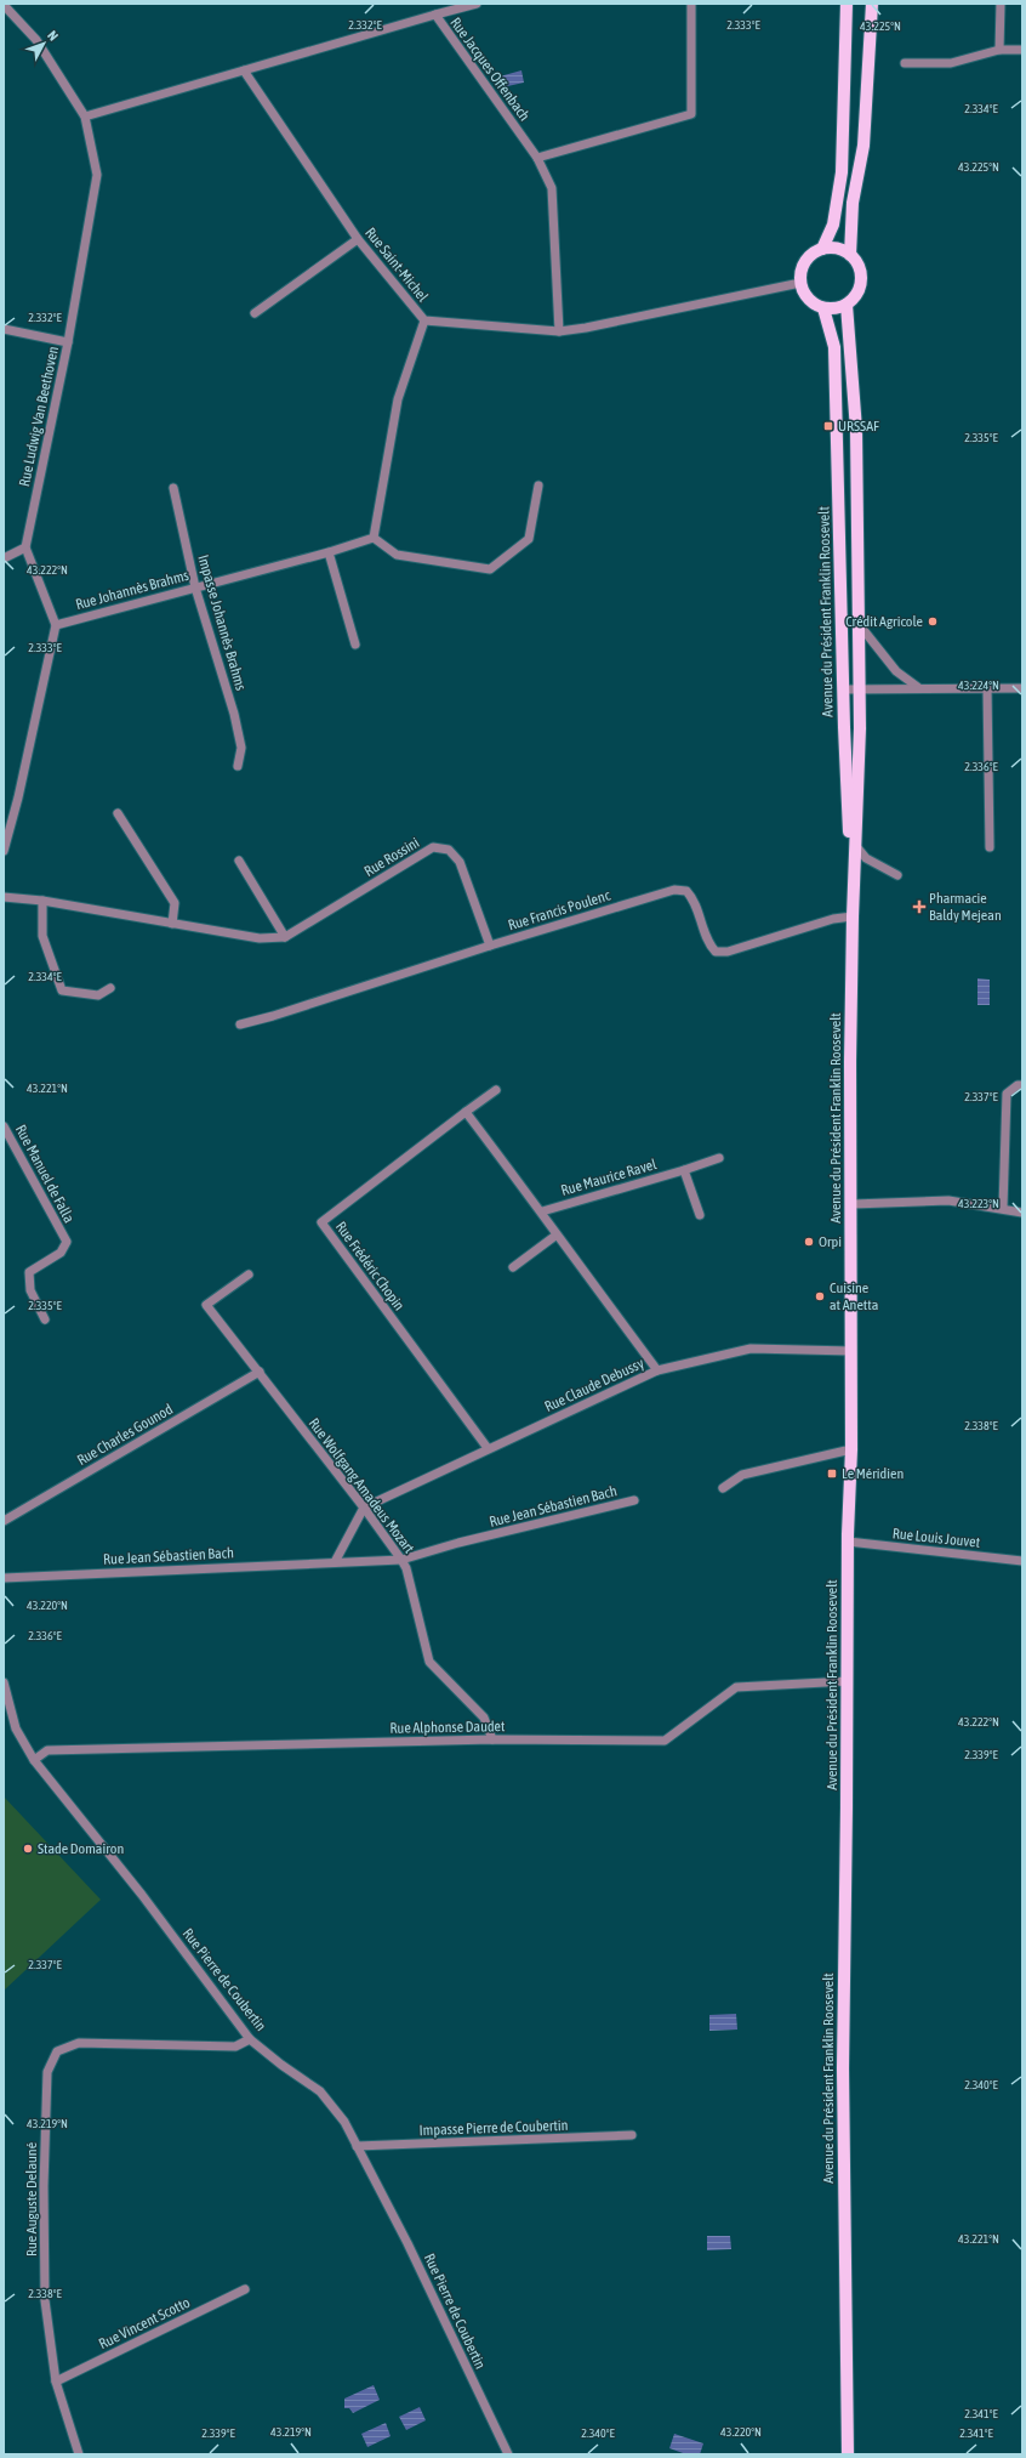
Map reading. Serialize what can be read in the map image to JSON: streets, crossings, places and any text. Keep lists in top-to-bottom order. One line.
{"streets":{"main road":["Avenue du Président Franklin Roosevelt"],"street":["Rue Jacques Offenbach","Rue Saint-Michel","Rue Ludwig Van Beethoven","Rue Johannès Brahms","Impasse Johannès Brahms","Rue Rossini","Rue Francis Poulenc","Rue Manuel de Falla","Rue Maurice Ravel","Rue Frédéric Chopin","Rue Claude Debussy","Rue Charles Gounod","Rue Wolfgang Amadeus Mozart","Rue Jean Sébastien Bach","Rue Louis Jouvet","Rue Alphonse Daudet","Rue Pierre de Coubertin","Impasse Pierre de Coubertin","Rue Auguste Delauné","Rue Vincent Scotto"]},"crossings":[["Rue Jacques Offenbach","Rue Saint-Michel"],["Rue Saint-Michel","Avenue du Président Franklin Roosevelt"],["Rue Johannès Brahms","Impasse Johannès Brahms"],["Avenue du Président Franklin Roosevelt","Rue Francis Poulenc"],["Avenue du Président Franklin Roosevelt","Rue Claude Debussy"],["Avenue du Président Franklin Roosevelt","Rue Louis Jouvet"],["Avenue du Président Franklin Roosevelt","Rue Alphonse Daudet"],["Rue Rossini","Rue Francis Poulenc"],["Rue Frédéric Chopin","Rue Claude Debussy"],["Rue Claude Debussy","Rue Wolfgang Amadeus Mozart"],["Rue Charles Gounod","Rue Wolfgang Amadeus Mozart"],["Rue Wolfgang Amadeus Mozart","Rue Jean Sébastien Bach"],["Rue Wolfgang Amadeus Mozart","Rue Alphonse Daudet"],["Rue Alphonse Daudet","Rue Pierre de Coubertin"],["Rue Pierre de Coubertin","Impasse Pierre de Coubertin"],["Rue Pierre de Coubertin","Rue Auguste Delauné"],["Rue Auguste Delauné","Rue Vincent Scotto"]],"places":{"transit":["URSSAF","Le Méridien"],"other":["Crédit Agricole","Orpi","Cuisine at Anetta","Stade Domairon"],"health":["Pharmacie Baldy Mejean"]},"north":"top right","coordinates":["2.332°E","2.333°E","43.225°N","2.334°E","2.335°E","43.222°N","43.224°N","2.336°E","43.221°N","2.337°E","43.223°N","2.338°E","43.220°N","2.339°E","2.340°E","43.219°N","2.341°E"]}
